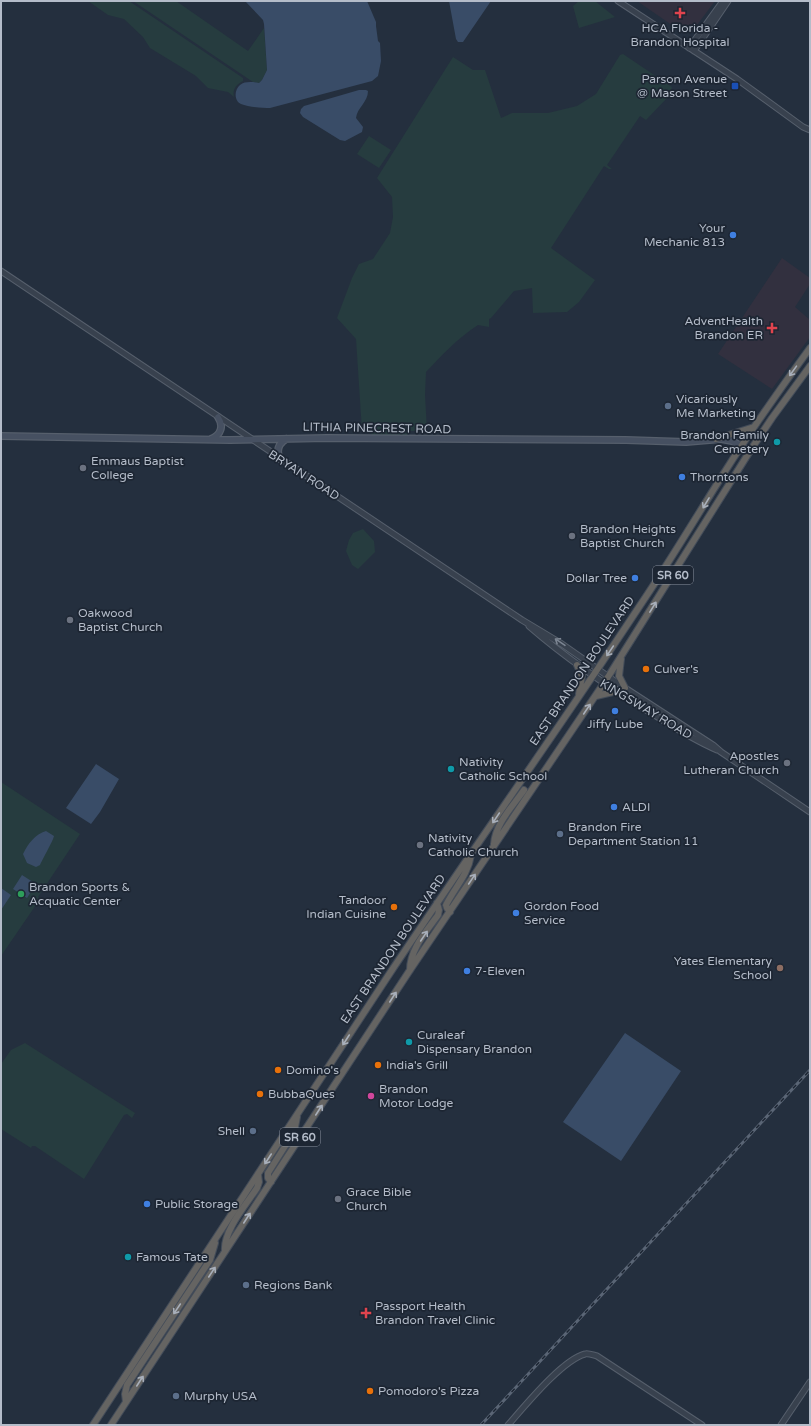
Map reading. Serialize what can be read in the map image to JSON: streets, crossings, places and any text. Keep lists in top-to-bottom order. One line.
{"streets":{"highway":["SR 60","EAST BRANDON BOULEVARD"],"main road":["LITHIA PINECREST ROAD"],"street":["BRYAN ROAD","KINGSWAY ROAD"]},"crossings":[["LITHIA PINECREST ROAD","BRYAN ROAD"],["LITHIA PINECREST ROAD","EAST BRANDON BOULEVARD"],["BRYAN ROAD","EAST BRANDON BOULEVARD"],["BRYAN ROAD","KINGSWAY ROAD"],["EAST BRANDON BOULEVARD","KINGSWAY ROAD"]],"places":{"health":["HCA Florida - Brandon Hospital","AdventHealth Brandon ER","Passport Health Brandon Travel Clinic"],"transit":["Parson Avenue @ Mason Street"],"other":["Your Mechanic 813","Vicariously Me Marketing","Brandon Family Cemetery","Emmaus Baptist College","Thorntons","Brandon Heights Baptist Church","Dollar Tree","Oakwood Baptist Church","Culver's","Jiffy Lube","Apostles Lutheran Church","Nativity Catholic School","ALDI","Brandon Fire Department Station 11","Nativity Catholic Church","Brandon Sports & Acquatic Center","Tandoor Indian Cuisine","Gordon Food Service","Yates Elementary School","7-Eleven","Curaleaf Dispensary Brandon","India's Grill","Domino's","BubbaQues","Brandon Motor Lodge","Shell","Grace Bible Church","Public Storage","Famous Tate","Regions Bank","Pomodoro's Pizza","Murphy USA"]}}
